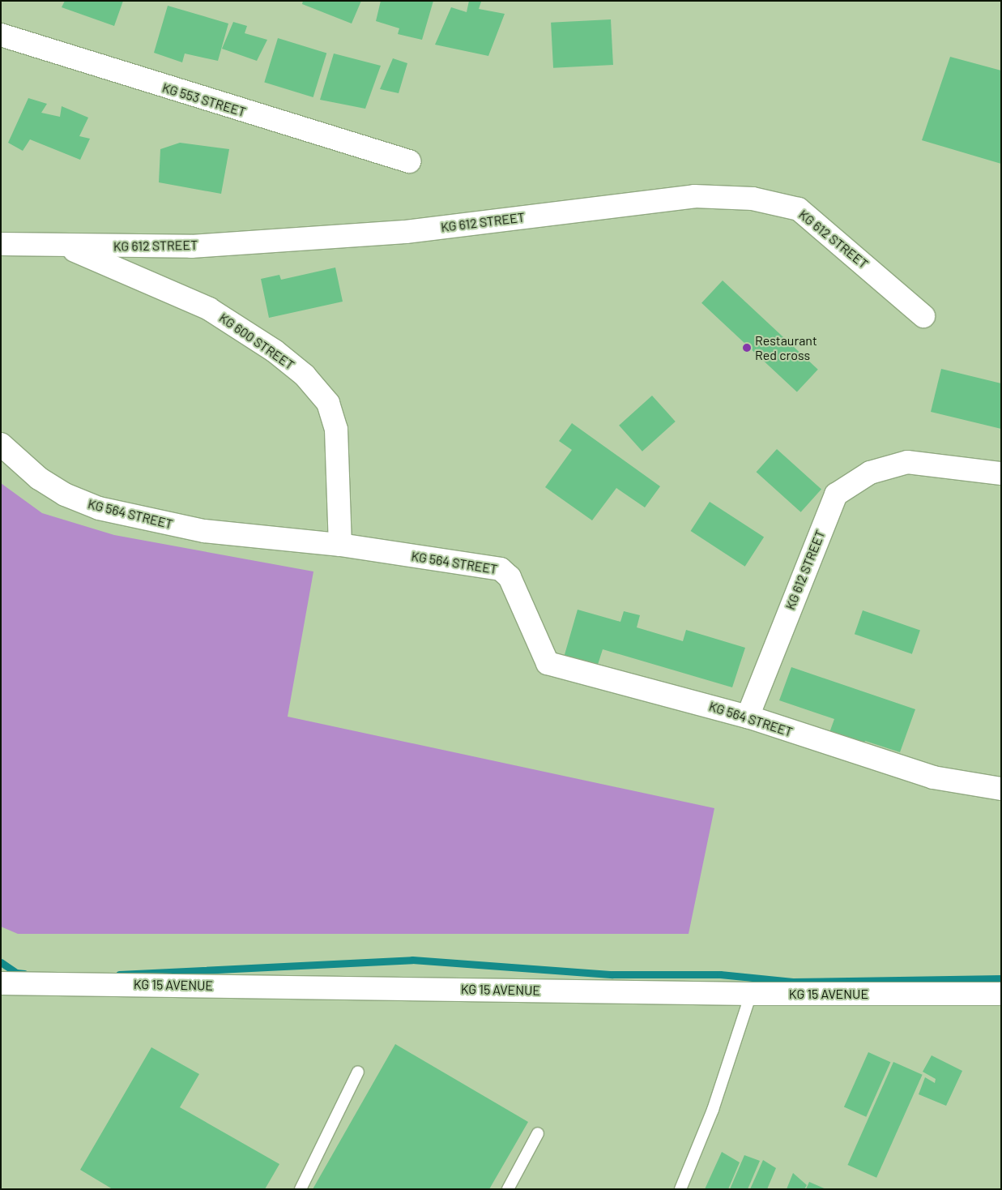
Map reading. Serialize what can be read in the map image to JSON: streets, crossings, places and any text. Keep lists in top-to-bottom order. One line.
{"streets":{"street":["KG 553 STREET","KG 612 STREET","KG 600 STREET","KG 564 STREET","KG 15 AVENUE"]},"crossings":[["KG 612 STREET","KG 600 STREET"],["KG 612 STREET","KG 564 STREET"],["KG 600 STREET","KG 564 STREET"]],"places":["Restaurant Red cross"]}
